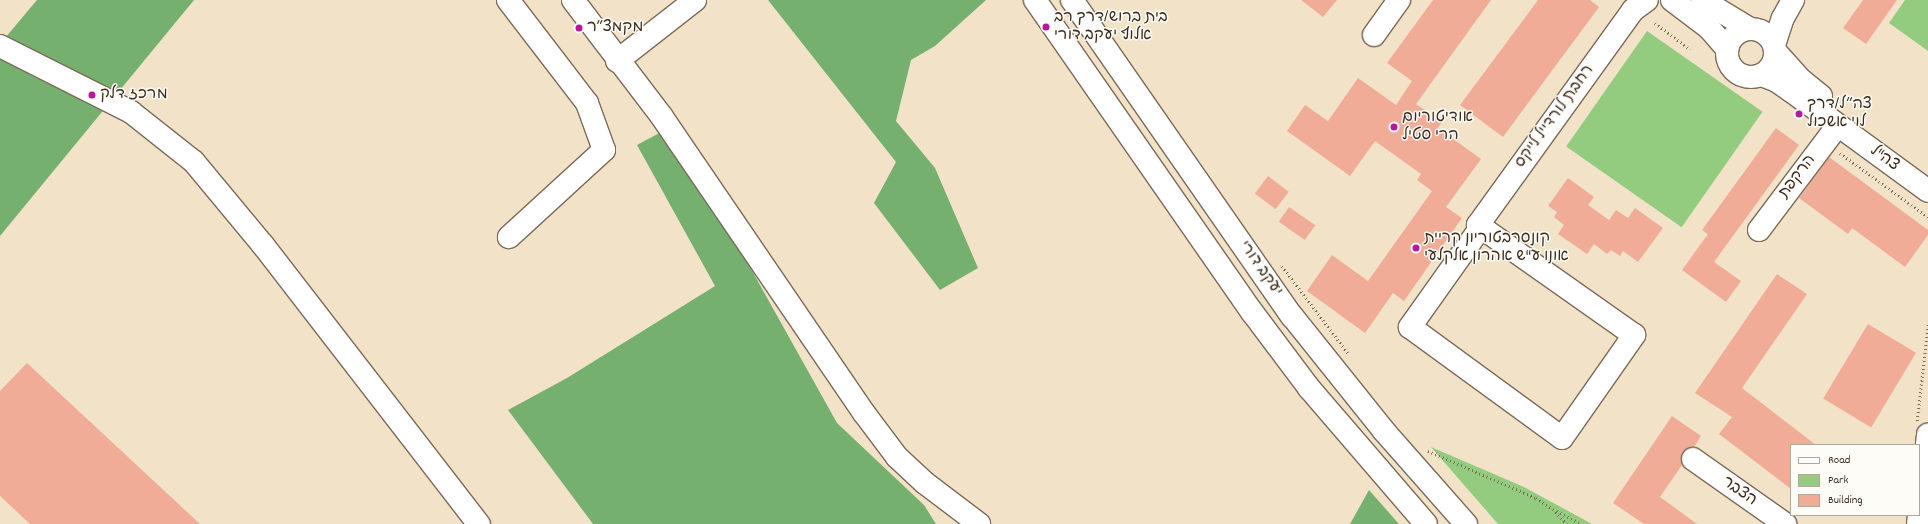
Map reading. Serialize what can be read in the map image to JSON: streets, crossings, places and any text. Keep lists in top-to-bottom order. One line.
{"streets":{"street":["רחבת לורדייל לייקס","צה\"ל","הרקפת","יעקב דורי","הצבר"]},"crossings":[["צה\"ל","הרקפת"]],"places":["בית ברוש/דרך רב אלוף יעקב דורי","מקמצ״ר","מרכז דלק","צה״ל/דרך לוי אשכול","אודיטוריום הרי סטיל","קונסרבטוריון קריית אונו ע\"ש אהרון אלקלעי"],"legend":["Road","Park","Building"]}
